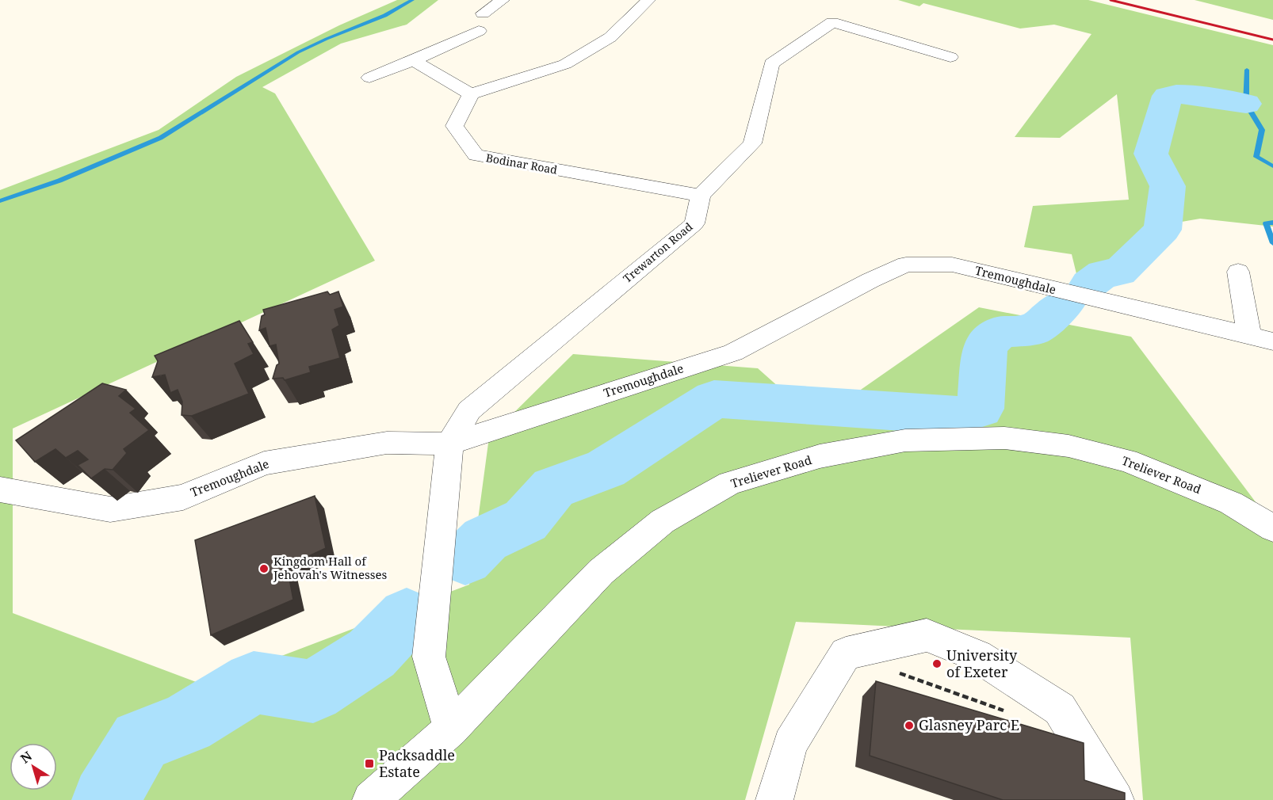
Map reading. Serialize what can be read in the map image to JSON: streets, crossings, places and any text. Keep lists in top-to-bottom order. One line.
{"streets":{"street":["Bodinar Road","Trewarton Road","Tremoughdale","Treliever Road"]},"crossings":[["Bodinar Road","Trewarton Road"],["Trewarton Road","Tremoughdale"]],"places":{"other":["Kingdom Hall of Jehovah's Witnesses","University of Exeter","Glasney Parc E"],"transit":["Packsaddle Estate"]},"north":"top left"}
